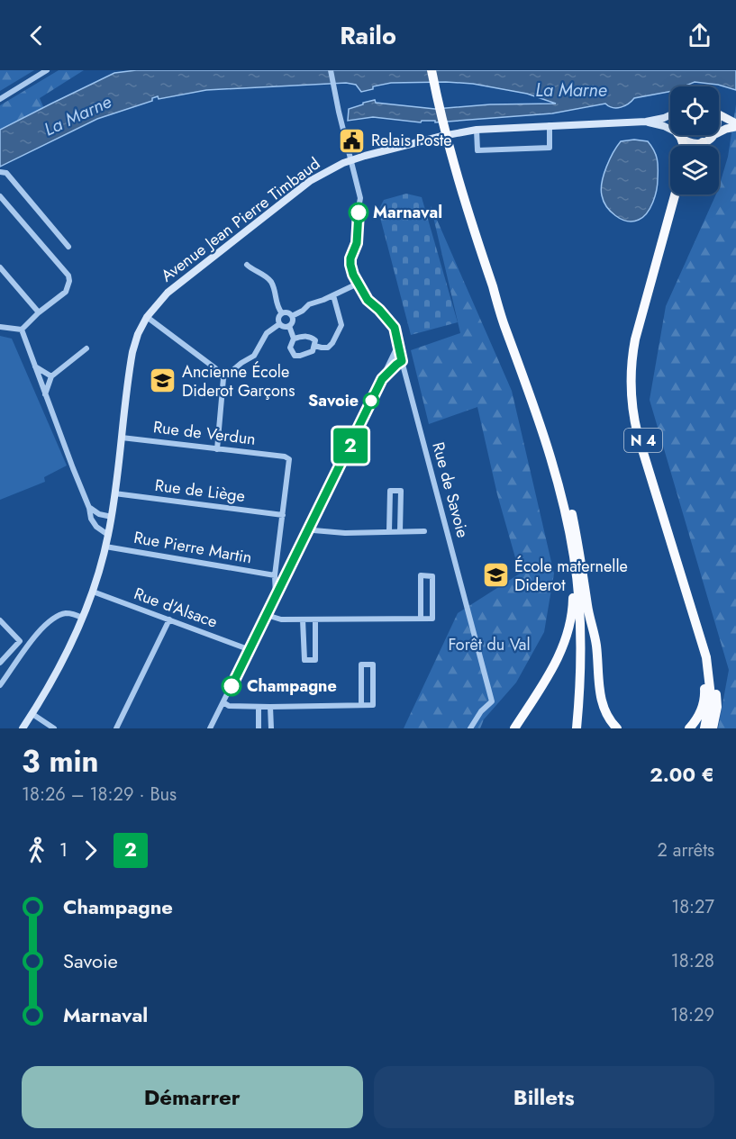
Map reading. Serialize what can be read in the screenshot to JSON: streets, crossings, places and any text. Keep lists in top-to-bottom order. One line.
{"streets":{"highway":["N 4"],"main road":["Avenue Jean Pierre Timbaud"],"street":["Rue de Verdun","Rue de Savoie","Rue de Liège","Rue Pierre Martin","Rue d'Alsace"]},"crossings":[["Avenue Jean Pierre Timbaud","Rue de Verdun"],["Avenue Jean Pierre Timbaud","Rue de Savoie"],["Avenue Jean Pierre Timbaud","Rue de Liège"],["Avenue Jean Pierre Timbaud","Rue Pierre Martin"],["Avenue Jean Pierre Timbaud","Rue d'Alsace"],["Rue de Verdun","Rue de Liège"]],"water":["La Marne"],"parks":["Forêt du Val"],"places":{"public building":["Relais Poste"],"other":["Marnaval","Savoie","Champagne"],"school or university":["Ancienne École Diderot Garçons","École maternelle Diderot"]},"lines":["bus line 2"],"page":{"header":"Railo","on_map":"2","heading":["3 min","18:26 – 18:29 · Bus","2.00 €"],"legs":["1","2","2 arrêts"],"list":[{"name":"Champagne","value":"18:27"},{"name":"Savoie","value":"18:28"},{"name":"Marnaval","value":"18:29"}],"buttons":["Démarrer","Billets"]}}
